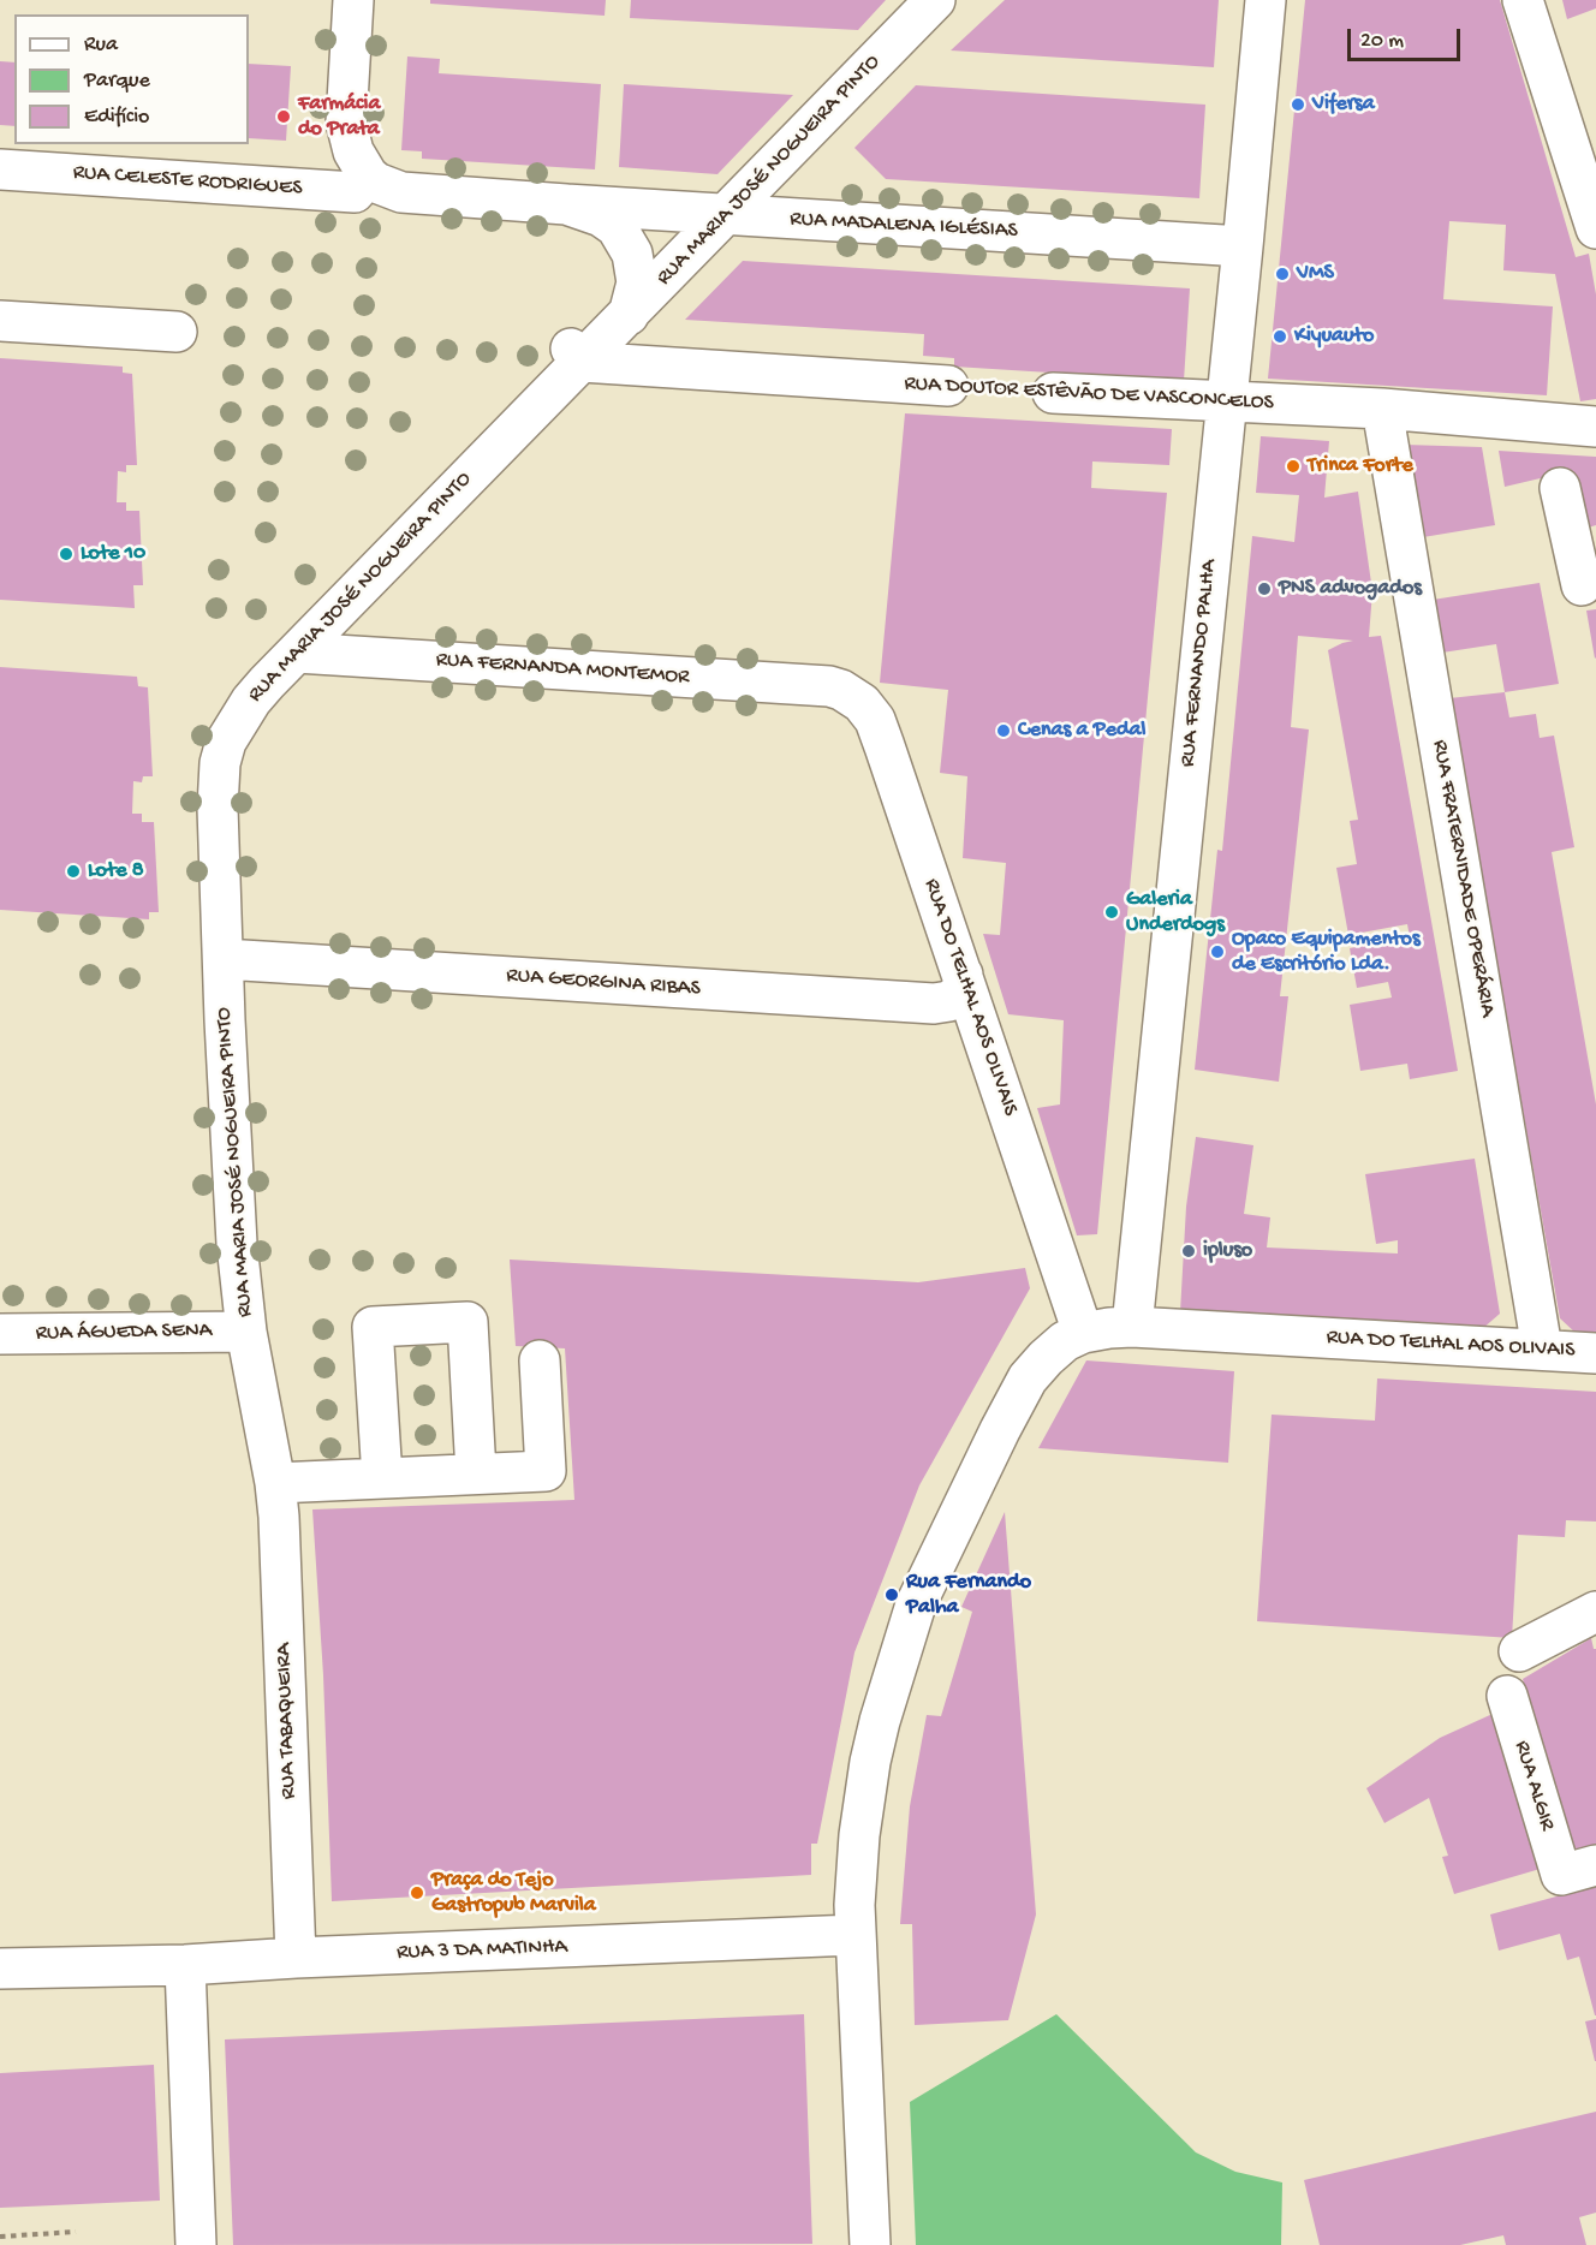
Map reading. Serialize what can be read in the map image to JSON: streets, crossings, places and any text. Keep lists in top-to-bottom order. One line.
{"streets":{"street":["RUA MARIA JOSÉ NOGUEIRA PINTO","RUA CELESTE RODRIGUES","RUA MADALENA IGLÉSIAS","RUA DOUTOR ESTÊVÃO DE VASCONCELOS","RUA FERNANDO PALHA","RUA FERNANDA MONTEMOR","RUA FRATERNIDADE OPERÁRIA","RUA GEORGINA RIBAS","RUA DO TELHAL AOS OLIVAIS","RUA ÁGUEDA SENA","RUA TABAQUEIRA","RUA ALGIR","RUA 3 DA MATINHA"]},"crossings":[["RUA MARIA JOSÉ NOGUEIRA PINTO","RUA MADALENA IGLÉSIAS"],["RUA MARIA JOSÉ NOGUEIRA PINTO","RUA DOUTOR ESTÊVÃO DE VASCONCELOS"],["RUA MARIA JOSÉ NOGUEIRA PINTO","RUA FERNANDA MONTEMOR"],["RUA MARIA JOSÉ NOGUEIRA PINTO","RUA GEORGINA RIBAS"],["RUA MARIA JOSÉ NOGUEIRA PINTO","RUA ÁGUEDA SENA"],["RUA MARIA JOSÉ NOGUEIRA PINTO","RUA TABAQUEIRA"],["RUA CELESTE RODRIGUES","RUA MADALENA IGLÉSIAS"],["RUA MADALENA IGLÉSIAS","RUA FERNANDO PALHA"],["RUA DOUTOR ESTÊVÃO DE VASCONCELOS","RUA FERNANDO PALHA"],["RUA DOUTOR ESTÊVÃO DE VASCONCELOS","RUA FRATERNIDADE OPERÁRIA"],["RUA FERNANDO PALHA","RUA DO TELHAL AOS OLIVAIS"],["RUA FERNANDA MONTEMOR","RUA DO TELHAL AOS OLIVAIS"],["RUA FRATERNIDADE OPERÁRIA","RUA DO TELHAL AOS OLIVAIS"],["RUA GEORGINA RIBAS","RUA DO TELHAL AOS OLIVAIS"],["RUA TABAQUEIRA","RUA 3 DA MATINHA"]],"places":["Vifersa","Farmácia do Prata","VMS","Kiyuauto","Trinca Forte","Lote 10","PNS advogados","Cenas a Pedal","Lote 8","Galeria Underdogs","Opaco Equipamentos de Escritório Lda.","ipluso","Rua Fernando Palha","Praça do Tejo Gastropub Marvila"],"legend":["Rua","Parque","Edifício"],"scale_bar":"20 m"}
